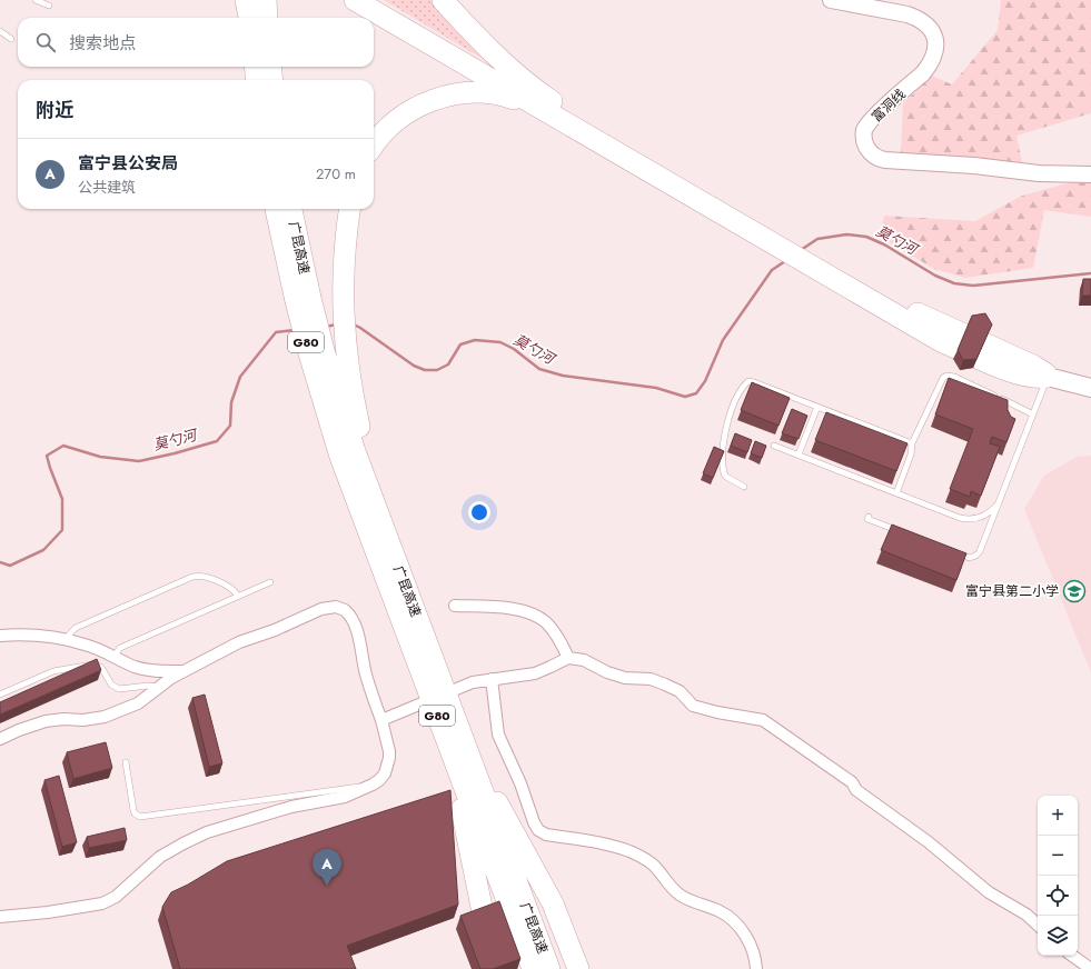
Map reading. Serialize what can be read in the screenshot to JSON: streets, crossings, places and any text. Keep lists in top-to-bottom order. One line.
{"streets":{"highway":["广昆高速","G80"],"main road":["富洞线"]},"water":["莫勺河"],"places":{"school or university":["富宁县第二小学"]},"page":{"search":"搜索地点","heading":"附近","list":[{"mark":"A","name":"富宁县公安局","note":"公共建筑","value":"270 m"}],"map_buttons":["+","−"],"pins":"A"}}
